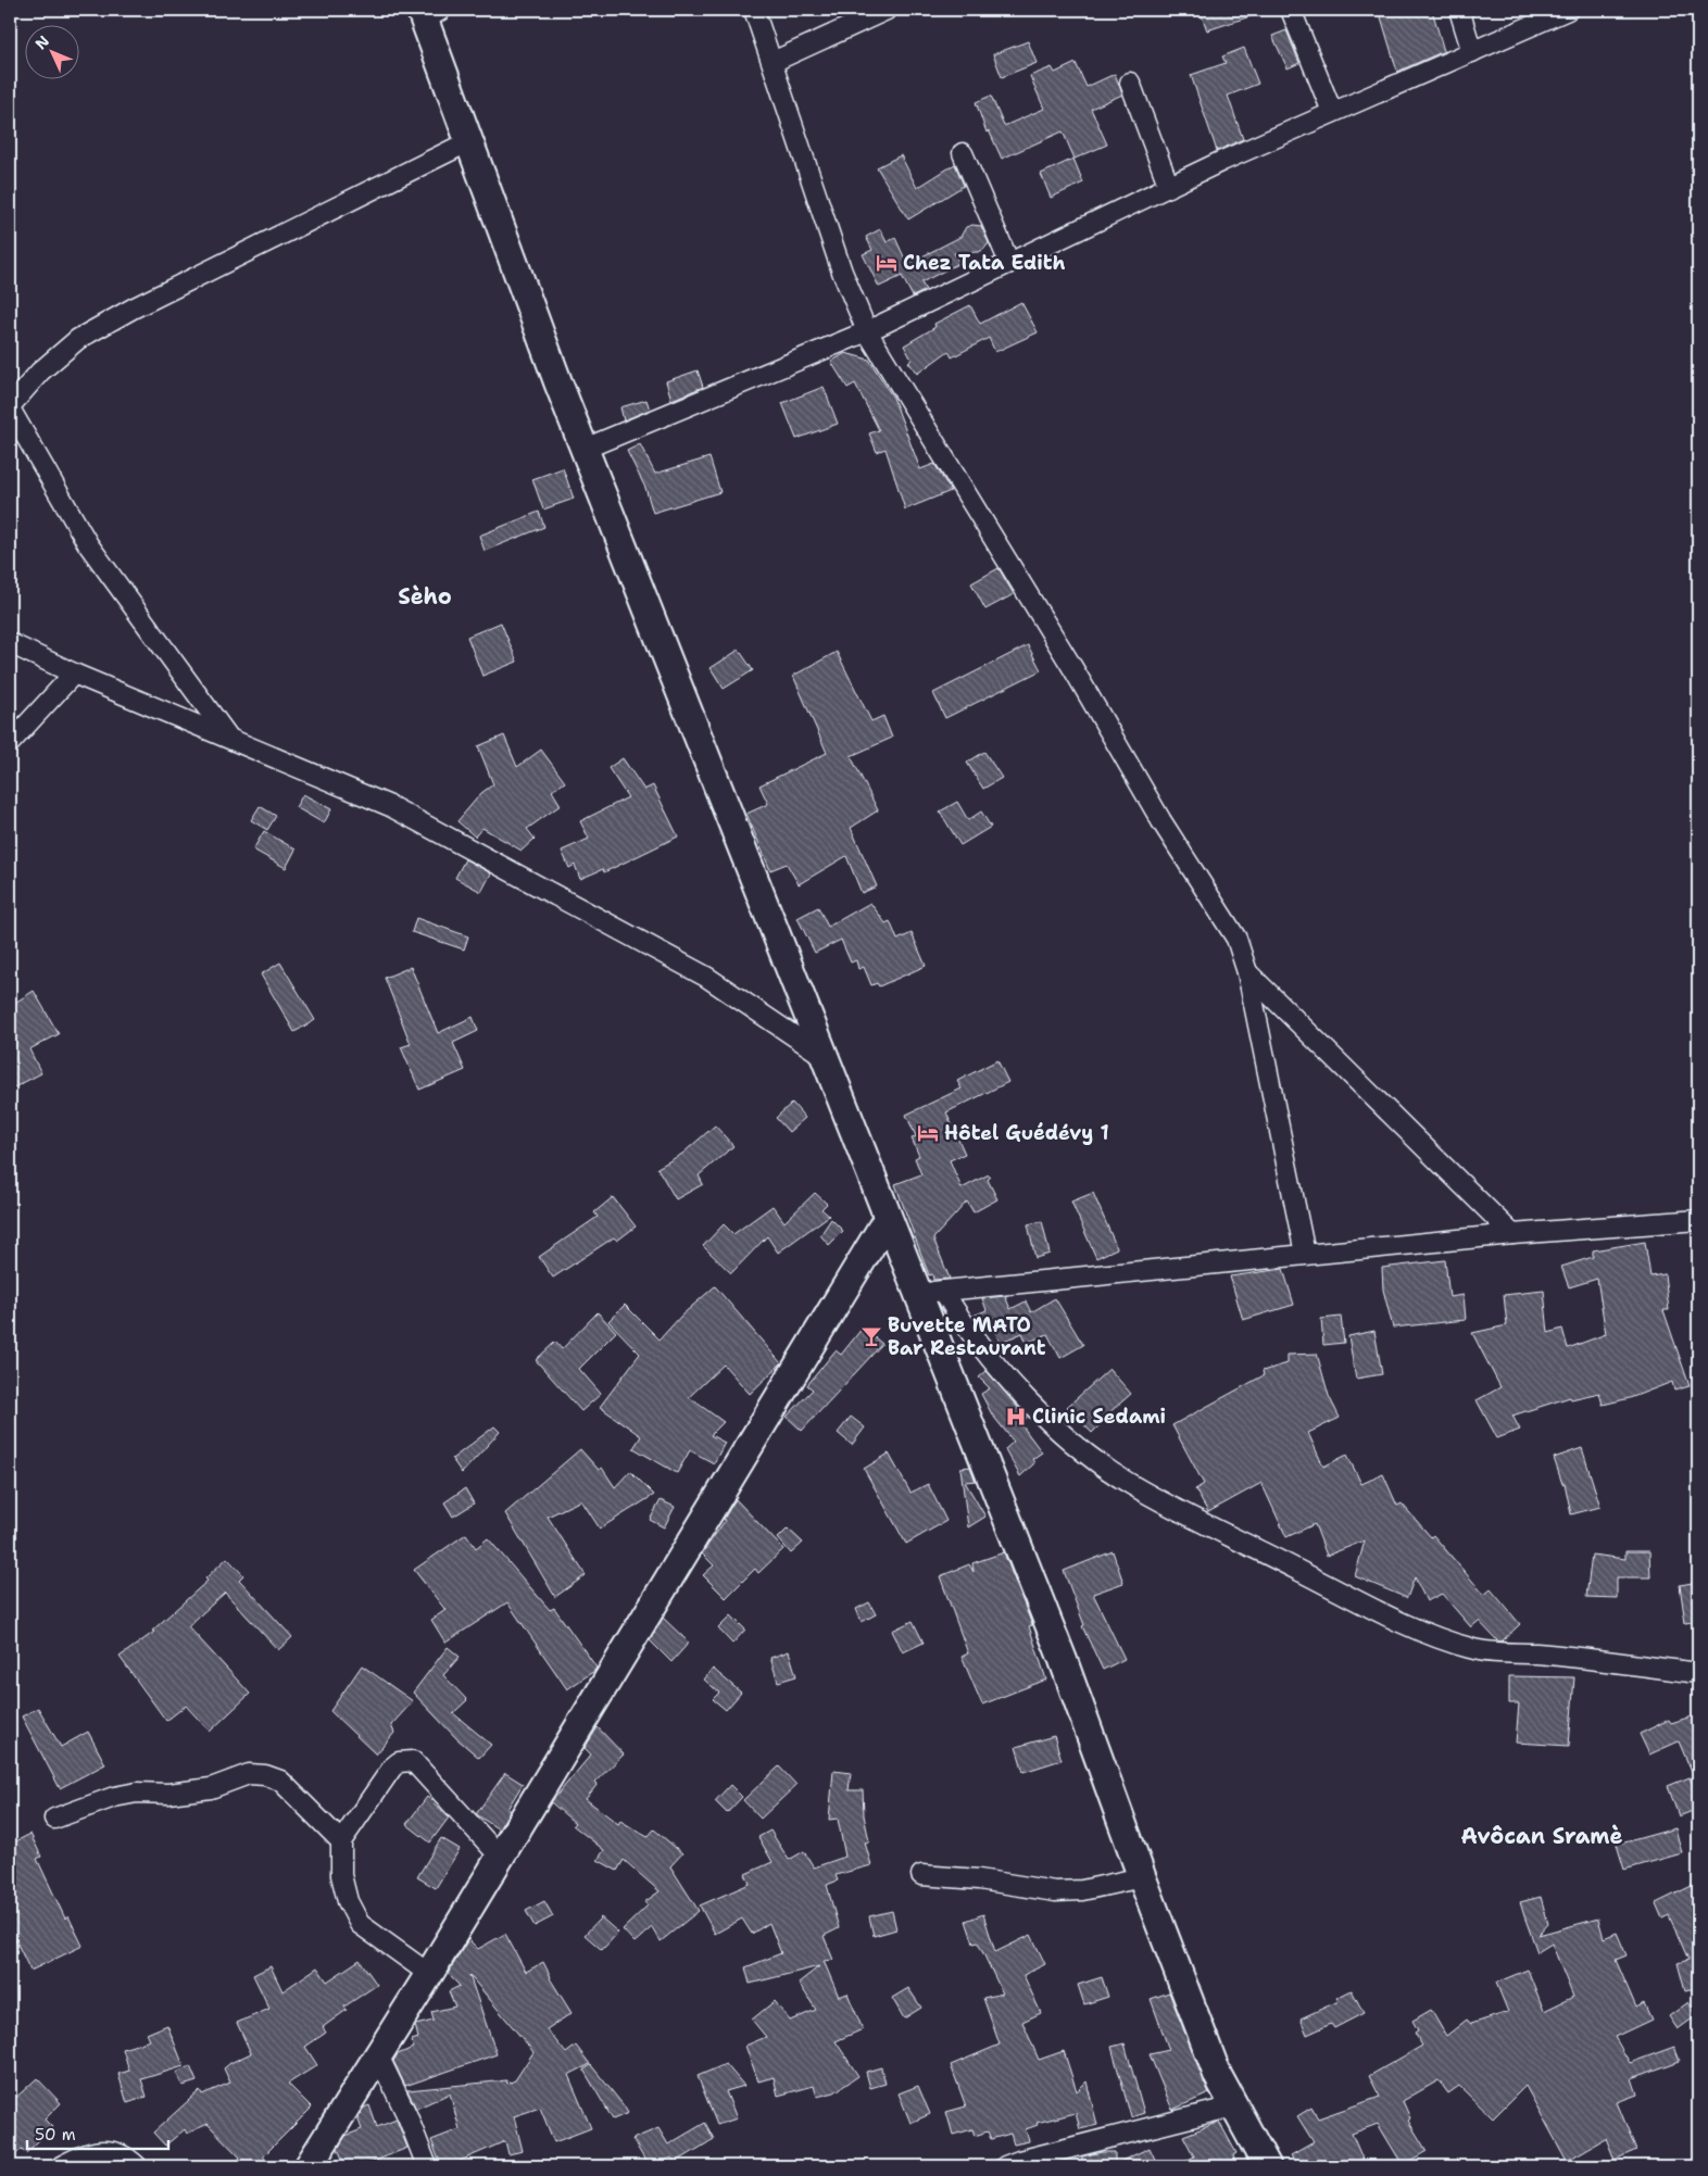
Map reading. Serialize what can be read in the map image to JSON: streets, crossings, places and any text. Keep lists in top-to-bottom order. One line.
{"districts":["Sèho","Avôcan Sramè"],"places":{"hotel":["Chez Tata Edith","Hôtel Guédévy 1"],"bar":["Buvette MATO Bar Restaurant"],"hospital":["Clinic Sedami"]},"scale_bar":"50 m","north":"top left"}
